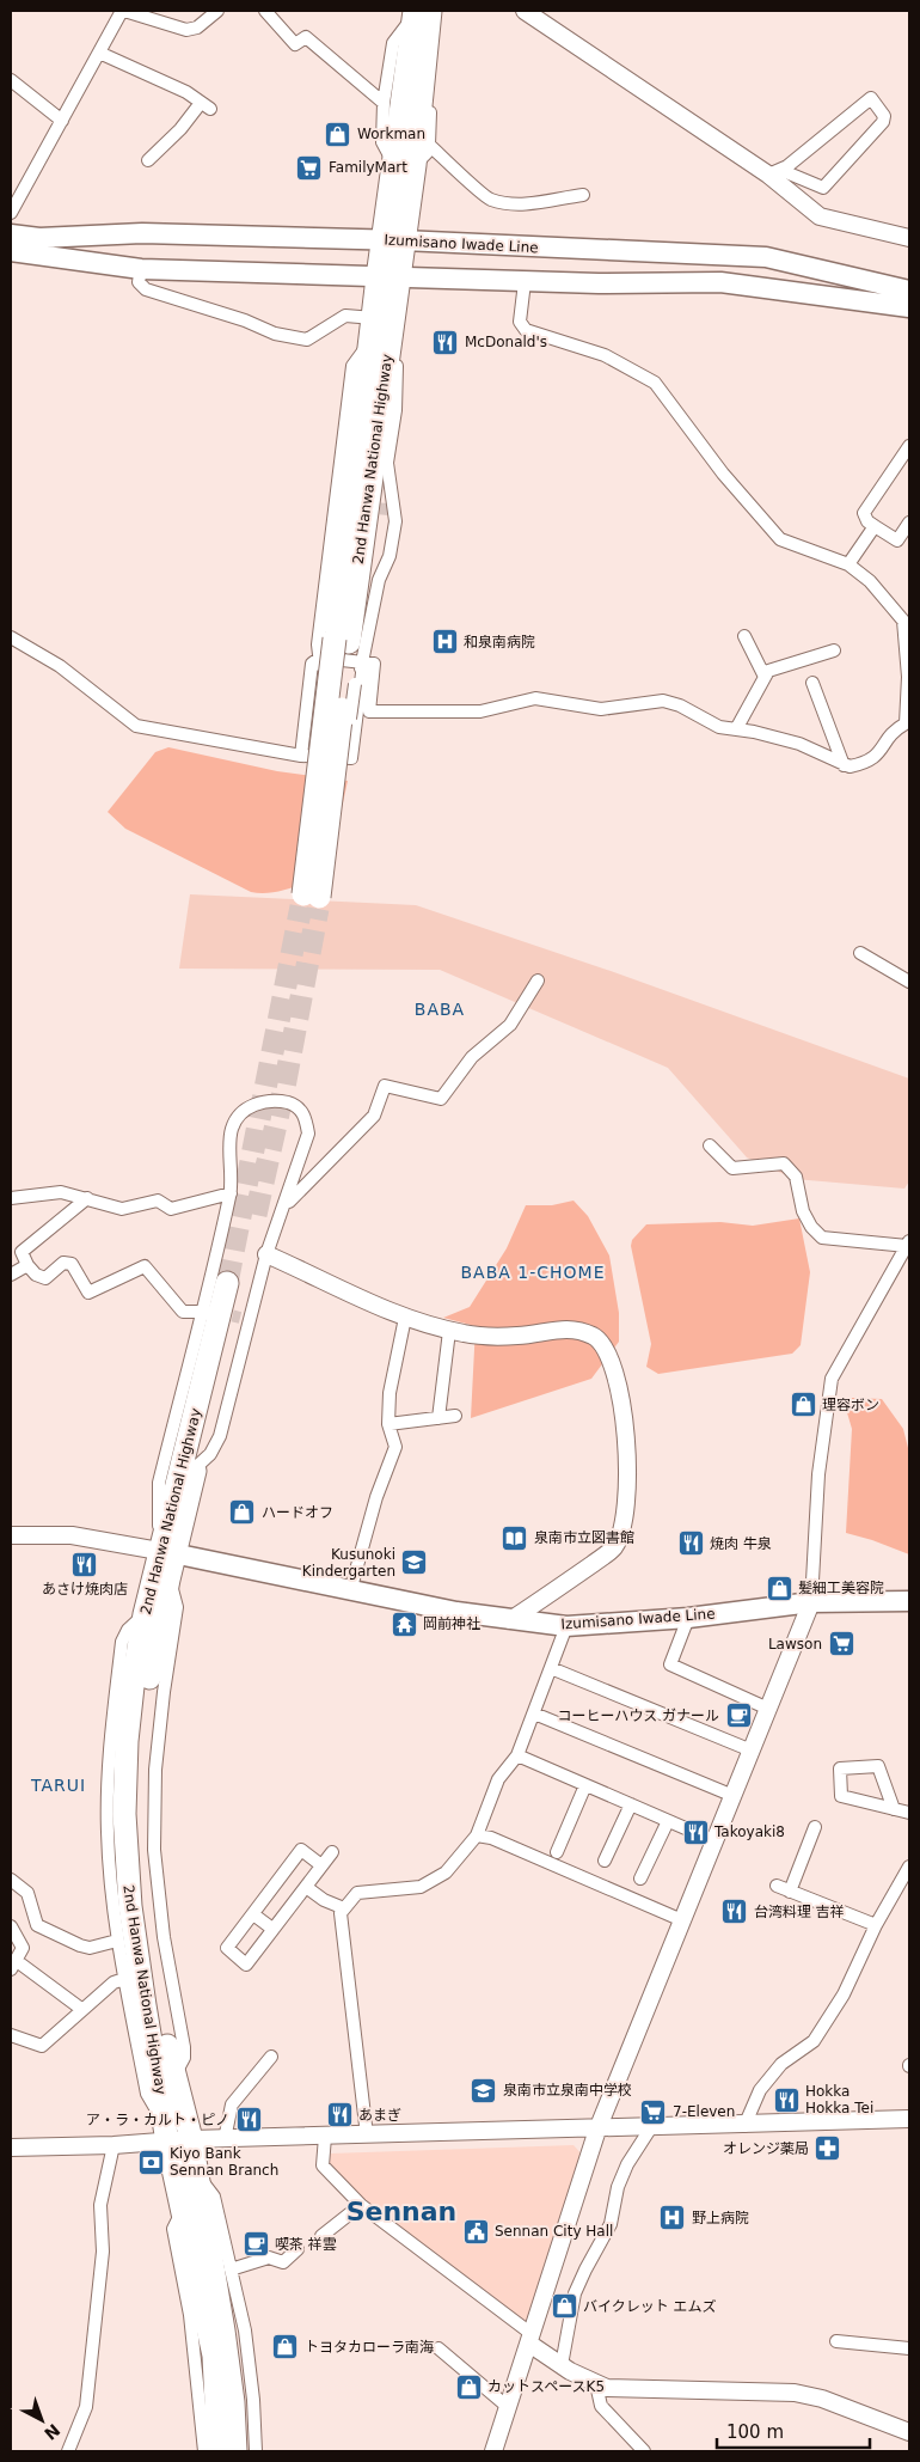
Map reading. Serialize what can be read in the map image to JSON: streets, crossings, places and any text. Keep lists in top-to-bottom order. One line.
{"streets":{"highway":["2nd Hanwa National Highway"],"main road":["Izumisano Iwade Line"]},"crossings":[["Izumisano Iwade Line","2nd Hanwa National Highway"]],"districts":["BABA","BABA 1-CHOME","TARUI","Sennan"],"places":{"shop":["Workman","理容ボン","ハードオフ","髪細工美容院","バイクレット エムズ","トヨタカローラ南海","カットスペースK5"],"supermarket":["FamilyMart","Lawson","7-Eleven"],"restaurant":["McDonald's","焼肉 牛泉","あさけ焼肉店","Takoyaki8","台湾料理 吉祥","Hokka Hokka Tei","あまぎ","ア・ラ・カルト・ピノ"],"hospital":["和泉南病院","野上病院"],"library":["泉南市立図書館"],"school or university":["Kusunoki Kindergarten","泉南市立泉南中学校"],"temple":["岡前神社"],"cafe":["コーヒーハウス ガナール","喫茶 祥雲"],"pharmacy":["オレンジ薬局"],"bank":["Kiyo Bank Sennan Branch"],"public building":["Sennan City Hall"]},"scale_bar":"100 m","north":"bottom right"}
